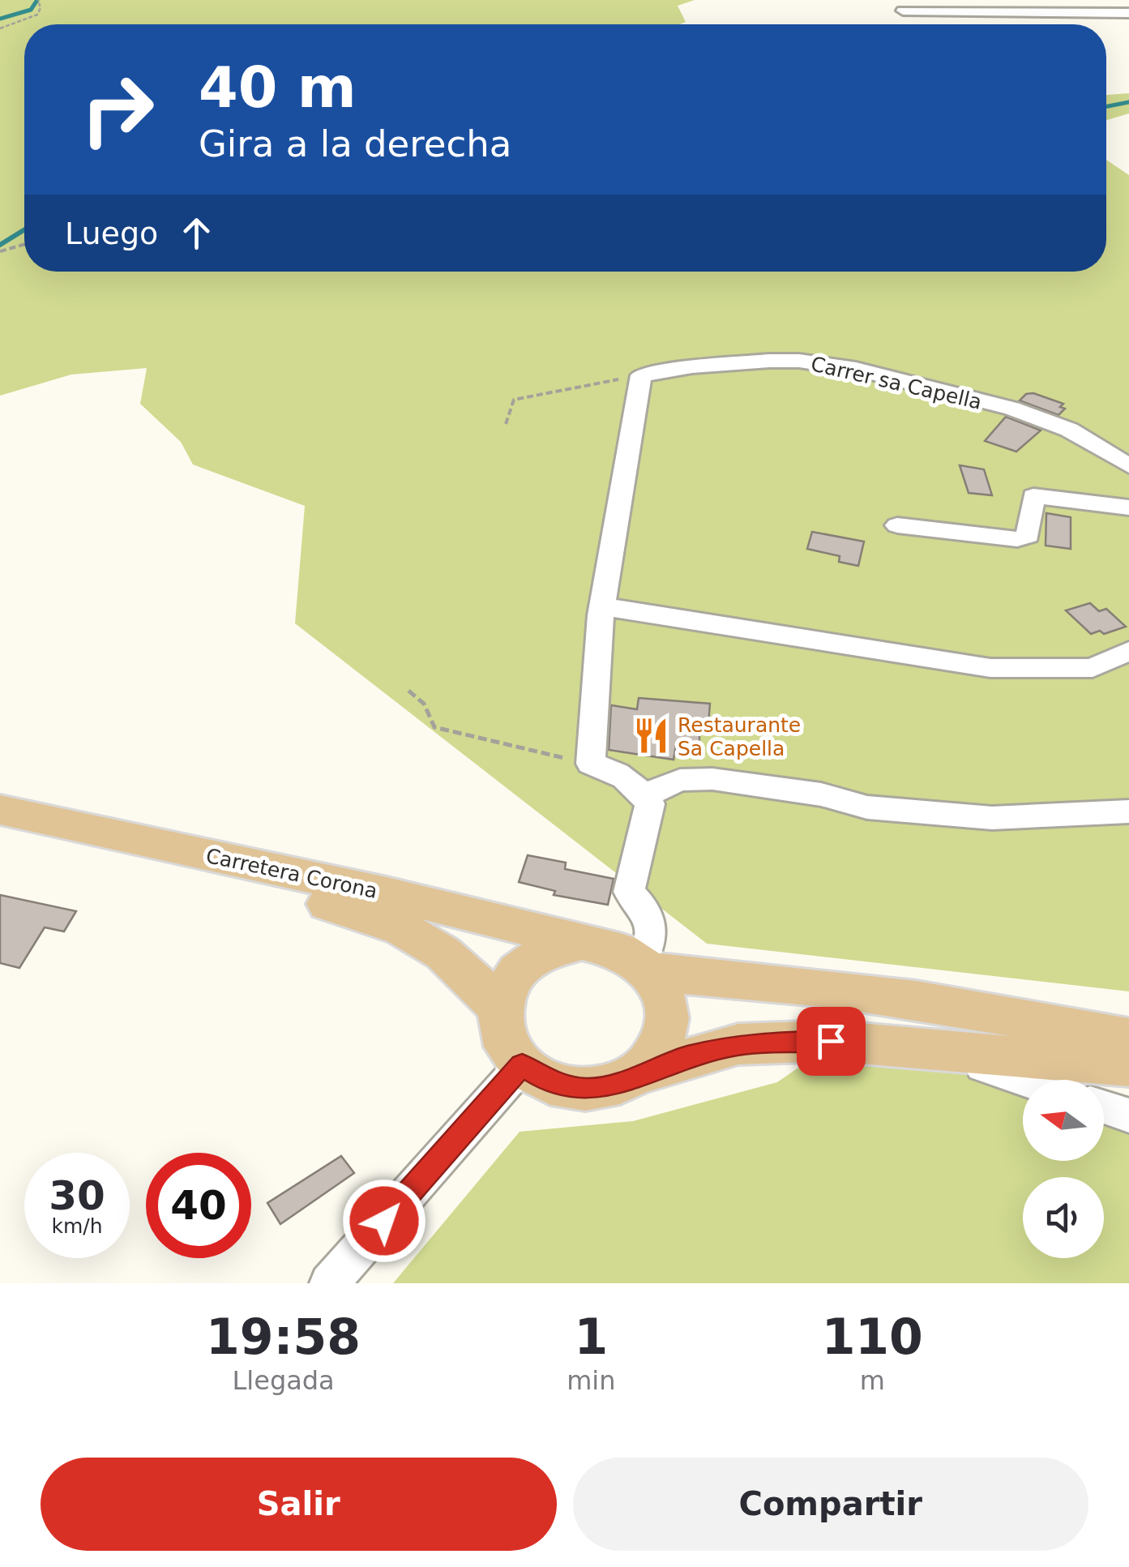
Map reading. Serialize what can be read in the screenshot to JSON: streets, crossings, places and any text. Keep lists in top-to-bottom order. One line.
{"streets":{"main road":["Carretera Corona"],"street":["Carrer sa Capella"]},"places":{"restaurant":["Restaurante Sa Capella"]},"north":"left","page":{"turn":["40 m","Gira a la derecha"],"then":"Luego","speed":"30 km/h","limit":"40","eta":["19:58","Llegada","1","min","110","m"],"buttons":["Salir","Compartir"]}}
